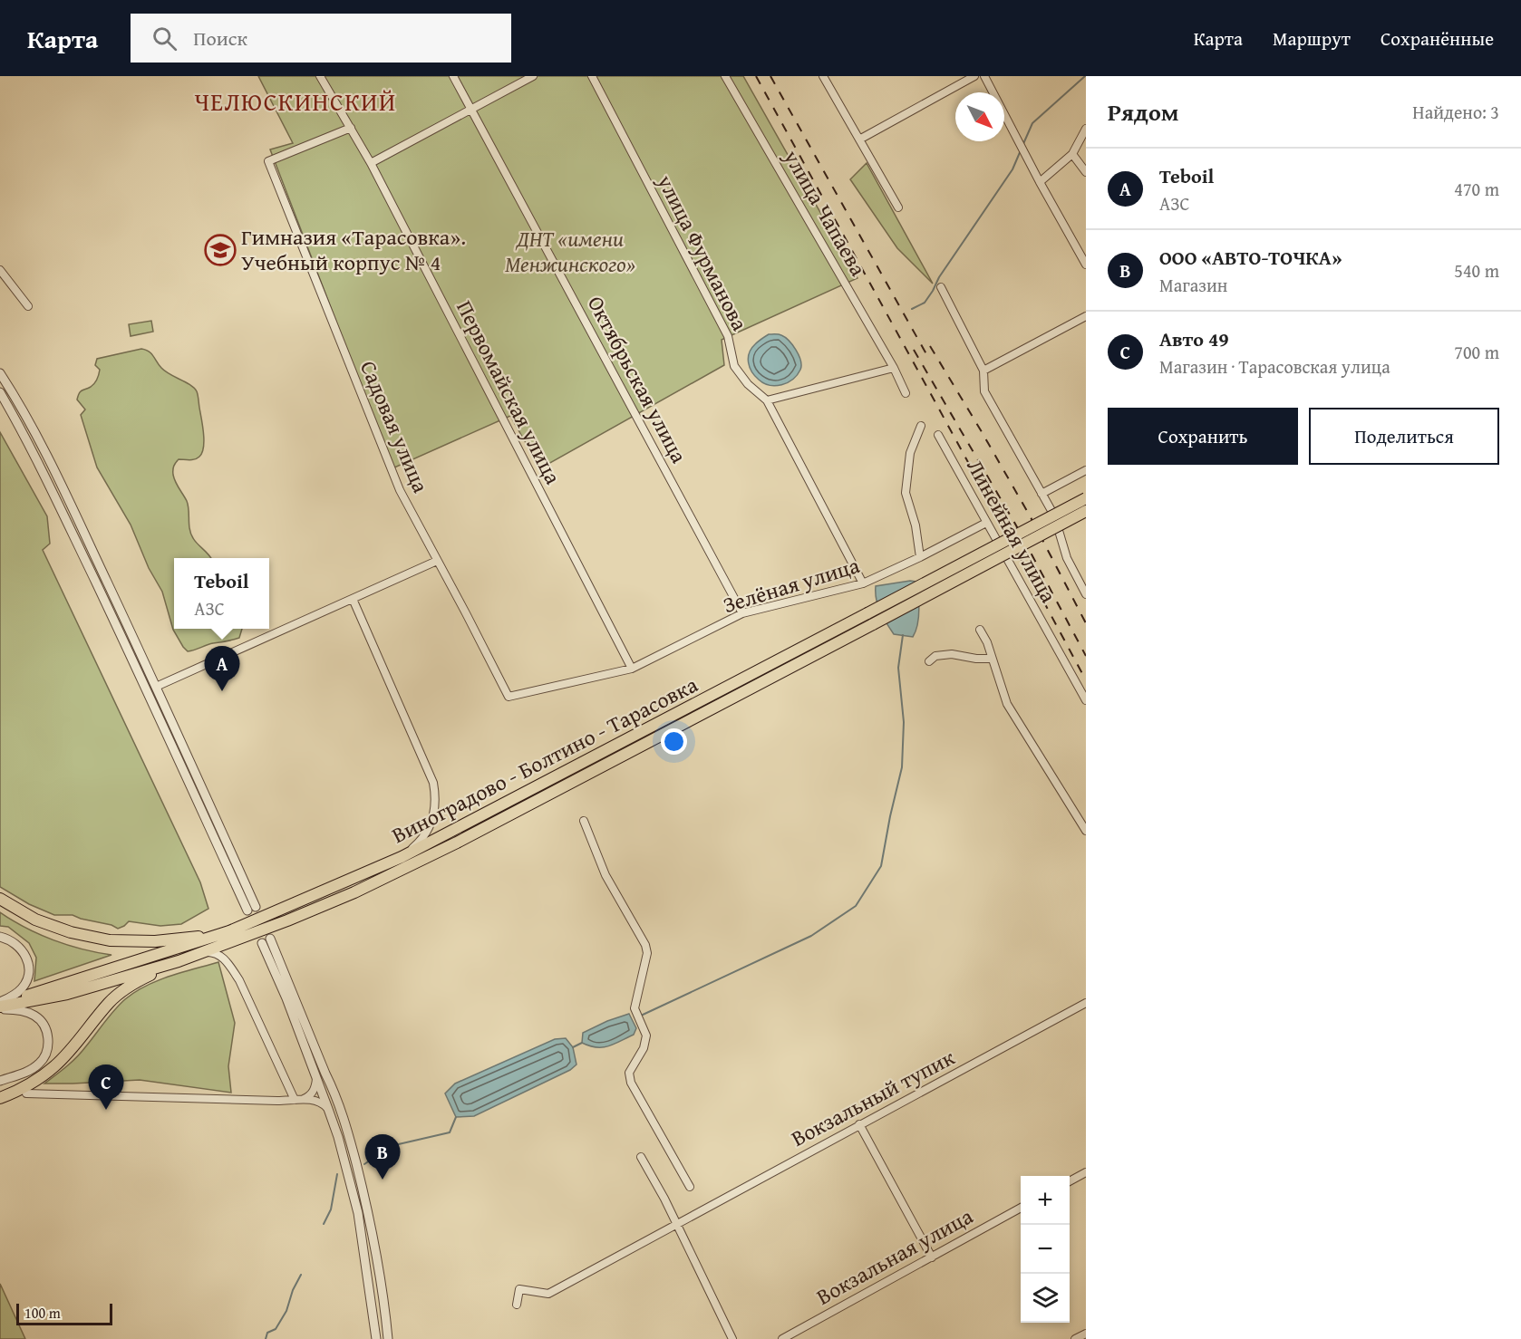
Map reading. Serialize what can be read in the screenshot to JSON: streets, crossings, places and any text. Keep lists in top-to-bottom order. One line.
{"streets":{"main road":["Виноградово - Болтино - Тарасовка"],"street":["улица Чапаева","улица Фурманова","Октябрьская улица","Первомайская улица","Садовая улица","Линейная улица","Зелёная улица","Вокзальный тупик","Вокзальная улица"]},"crossings":[["улица Фурманова","Зелёная улица"],["Октябрьская улица","Зелёная улица"],["Первомайская улица","Садовая улица"],["Первомайская улица","Зелёная улица"],["Садовая улица","Зелёная улица"],["Линейная улица","Зелёная улица"]],"districts":["ЧЕЛЮСКИНСКИЙ"],"parks":["ДНТ «имени Менжинского»"],"places":{"school or university":["Гимназия «Тарасовка». Учебный корпус № 4"]},"scale_bar":"100 m","north":"bottom right","page":{"header":"Карта","search":"Поиск","nav":["Карта","Маршрут","Сохранённые"],"heading":["Рядом","Найдено: 3"],"list":[{"mark":"A","name":"Teboil","note":"АЗС","value":"470 m"},{"mark":"B","name":"ООО «АВТО-ТОЧКА»","note":"Магазин","value":"540 m"},{"mark":"C","name":"Авто 49","note":"Магазин · Тарасовская улица","value":"700 m"}],"buttons":["Сохранить","Поделиться"],"popup":["Teboil","АЗС"],"pins":["A","C","B"],"map_buttons":["+","−"],"scale":"100 m"}}
